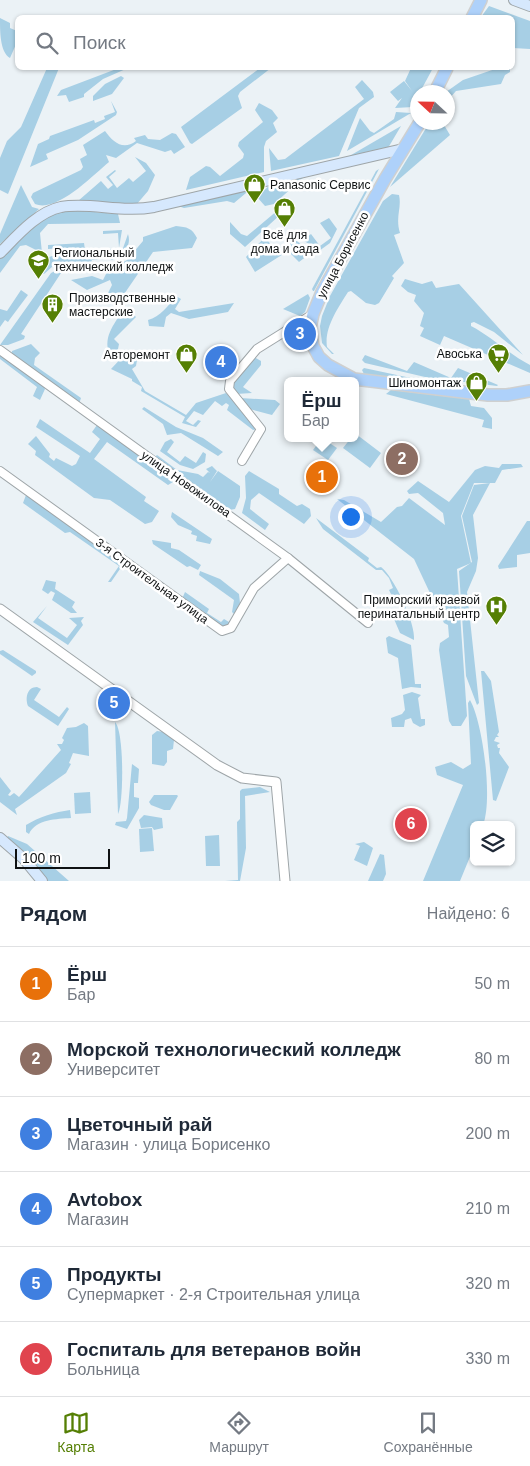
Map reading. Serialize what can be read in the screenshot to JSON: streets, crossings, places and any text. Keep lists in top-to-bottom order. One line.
{"streets":{"main road":["улица Борисенко"],"street":["улица Новожилова","3-я Строительная улица"]},"crossings":[["улица Новожилова","3-я Строительная улица"]],"places":{"shop":["Panasonic Сервис","Всё для дома и сада","Авторемонт","Шиномонтаж"],"school or university":["Региональный технический колледж"],"building":["Производственные мастерские"],"supermarket":["Авоська"],"hospital":["Приморский краевой перинатальный центр"]},"scale_bar":"100 m","north":"left","page":{"search":"Поиск","pins":["3","4","2","1","5","6"],"popup":["Ёрш","Бар"],"scale":"100 m","heading":["Рядом","Найдено: 6"],"list":[{"mark":"1","name":"Ёрш","note":"Бар","value":"50 m"},{"mark":"2","name":"Морской технологический колледж","note":"Университет","value":"80 m"},{"mark":"3","name":"Цветочный рай","note":"Магазин · улица Борисенко","value":"200 m"},{"mark":"4","name":"Avtobox","note":"Магазин","value":"210 m"},{"mark":"5","name":"Продукты","note":"Супермаркет · 2-я Строительная улица","value":"320 m"},{"mark":"6","name":"Госпиталь для ветеранов войн","note":"Больница","value":"330 m"}],"nav":["Карта","Маршрут","Сохранённые"]}}
